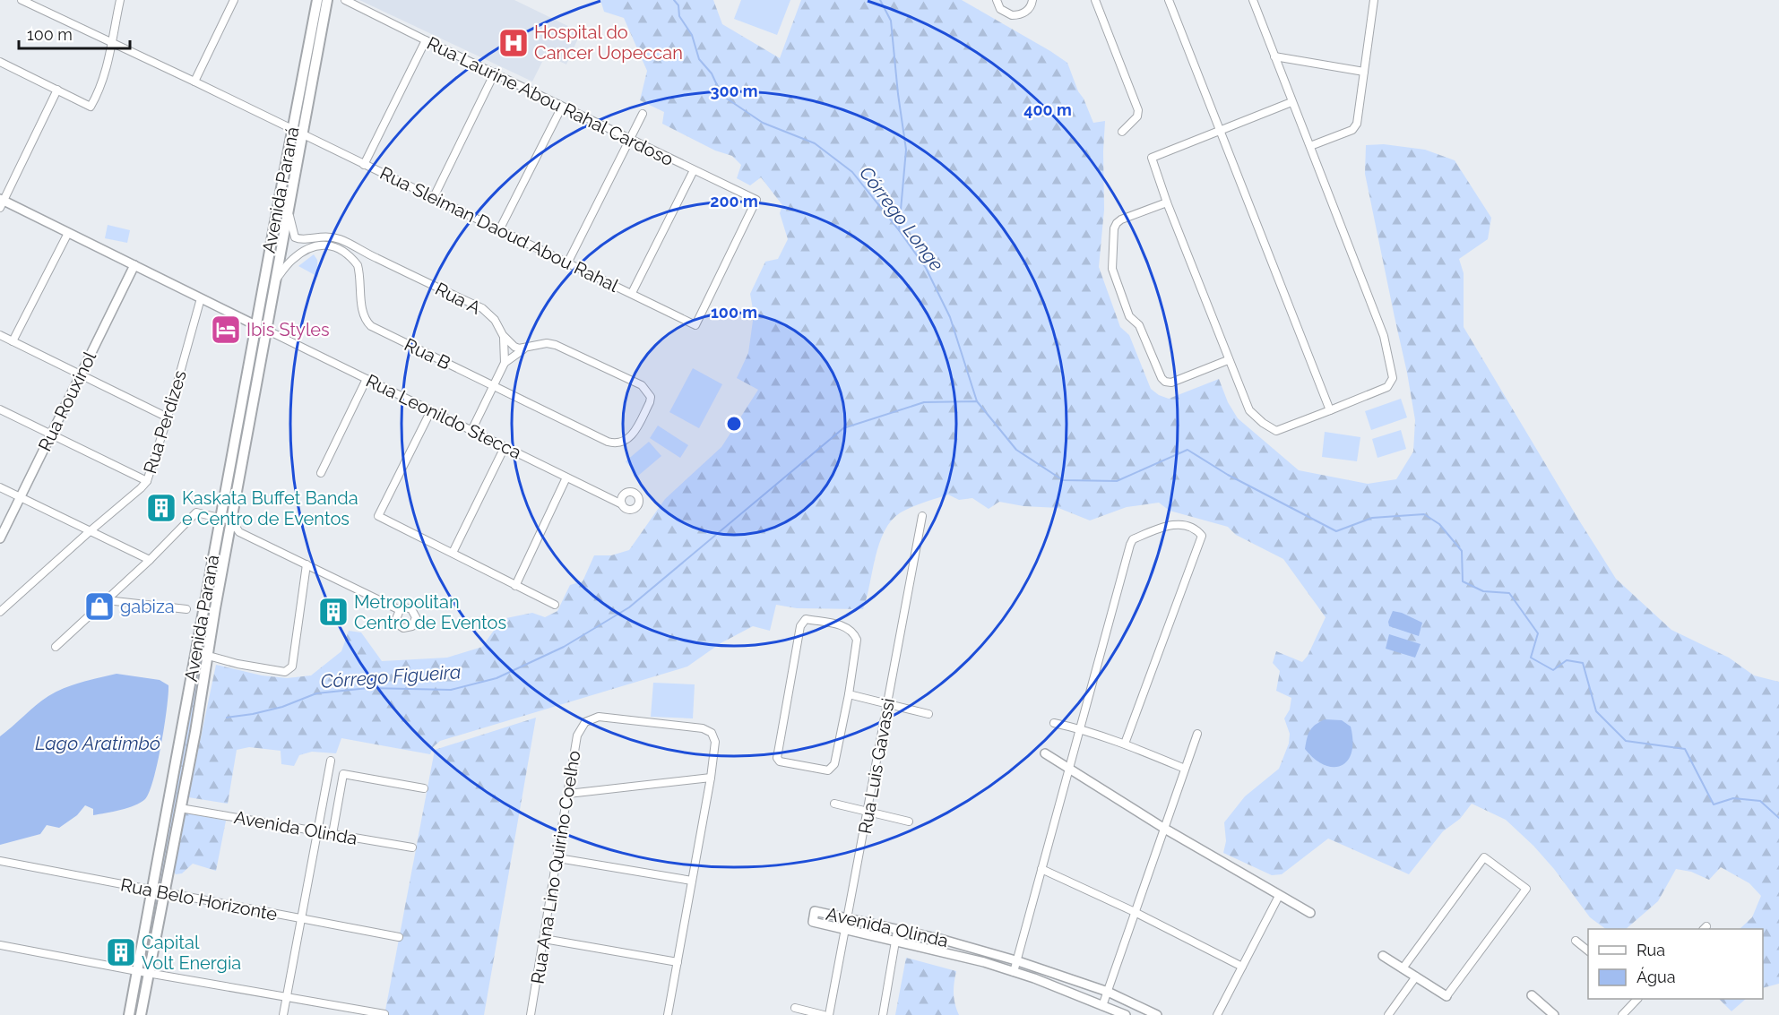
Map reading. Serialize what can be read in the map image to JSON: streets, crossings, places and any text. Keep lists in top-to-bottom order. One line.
{"streets":{"main road":["Avenida Paraná"],"street":["Rua Laurine Abou Rahal Cardoso","Rua Sleiman Daoud Abou Rahal","Rua A","Rua B","Rua Rouxinol","Rua Leonildo Stecca","Rua Perdizes","Rua Luis Gavassi","Avenida Olinda","Rua Ana Lino Quirino Coelho","Rua Belo Horizonte"]},"crossings":[["Rua Laurine Abou Rahal Cardoso","Rua Sleiman Daoud Abou Rahal"],["Avenida Paraná","Rua Sleiman Daoud Abou Rahal"],["Avenida Paraná","Rua Leonildo Stecca"],["Avenida Paraná","Avenida Olinda"],["Avenida Paraná","Rua Belo Horizonte"],["Rua A","Rua B"],["Rua Luis Gavassi","Avenida Olinda"]],"water":["Córrego Longe","Córrego Figueira","Lago Aratimbó"],"places":{"hospital":["Hospital do Cancer Uopeccan"],"hotel":["Ibis Styles"],"building":["Kaskata Buffet Banda e Centro de Eventos","Metropolitan Centro de Eventos","Capital Volt Energia"],"shop":["gabiza"]},"legend":["Rua","Água"],"scale_bar":"100 m","rings":["300 m","400 m","200 m","100 m"]}
